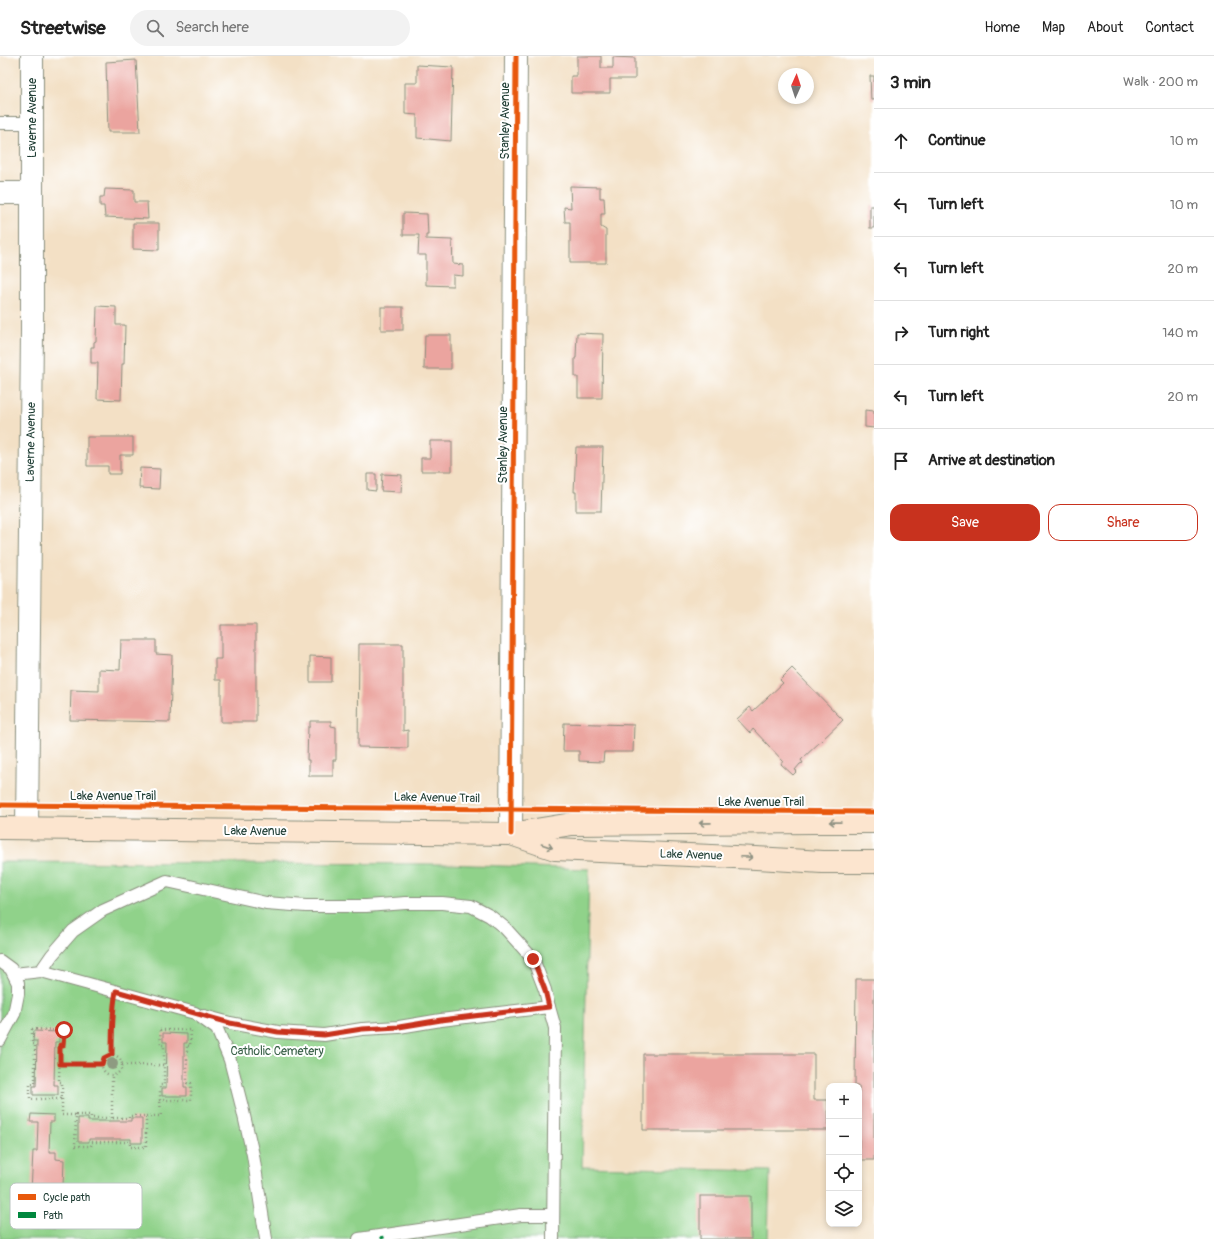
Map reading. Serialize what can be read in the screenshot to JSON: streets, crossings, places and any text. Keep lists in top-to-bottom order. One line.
{"streets":{"main road":["Lake Avenue"],"street":["Laverne Avenue","Stanley Avenue"],"cycle path":["Lake Avenue Trail"]},"crossings":[["Laverne Avenue","Lake Avenue"],["Stanley Avenue","Lake Avenue"]],"parks":["Catholic Cemetery"],"legend":["Cycle path","Path"],"north":"top","page":{"header":"Streetwise","search":"Search here","nav":["Home","Map","About","Contact"],"heading":["3 min","Walk · 200 m"],"list":[["Continue","10 m"],["Turn left","10 m"],["Turn left","20 m"],["Turn right","140 m"],["Turn left","20 m"],"Arrive at destination"],"buttons":["Save","Share"],"map_buttons":["+","−"]}}
